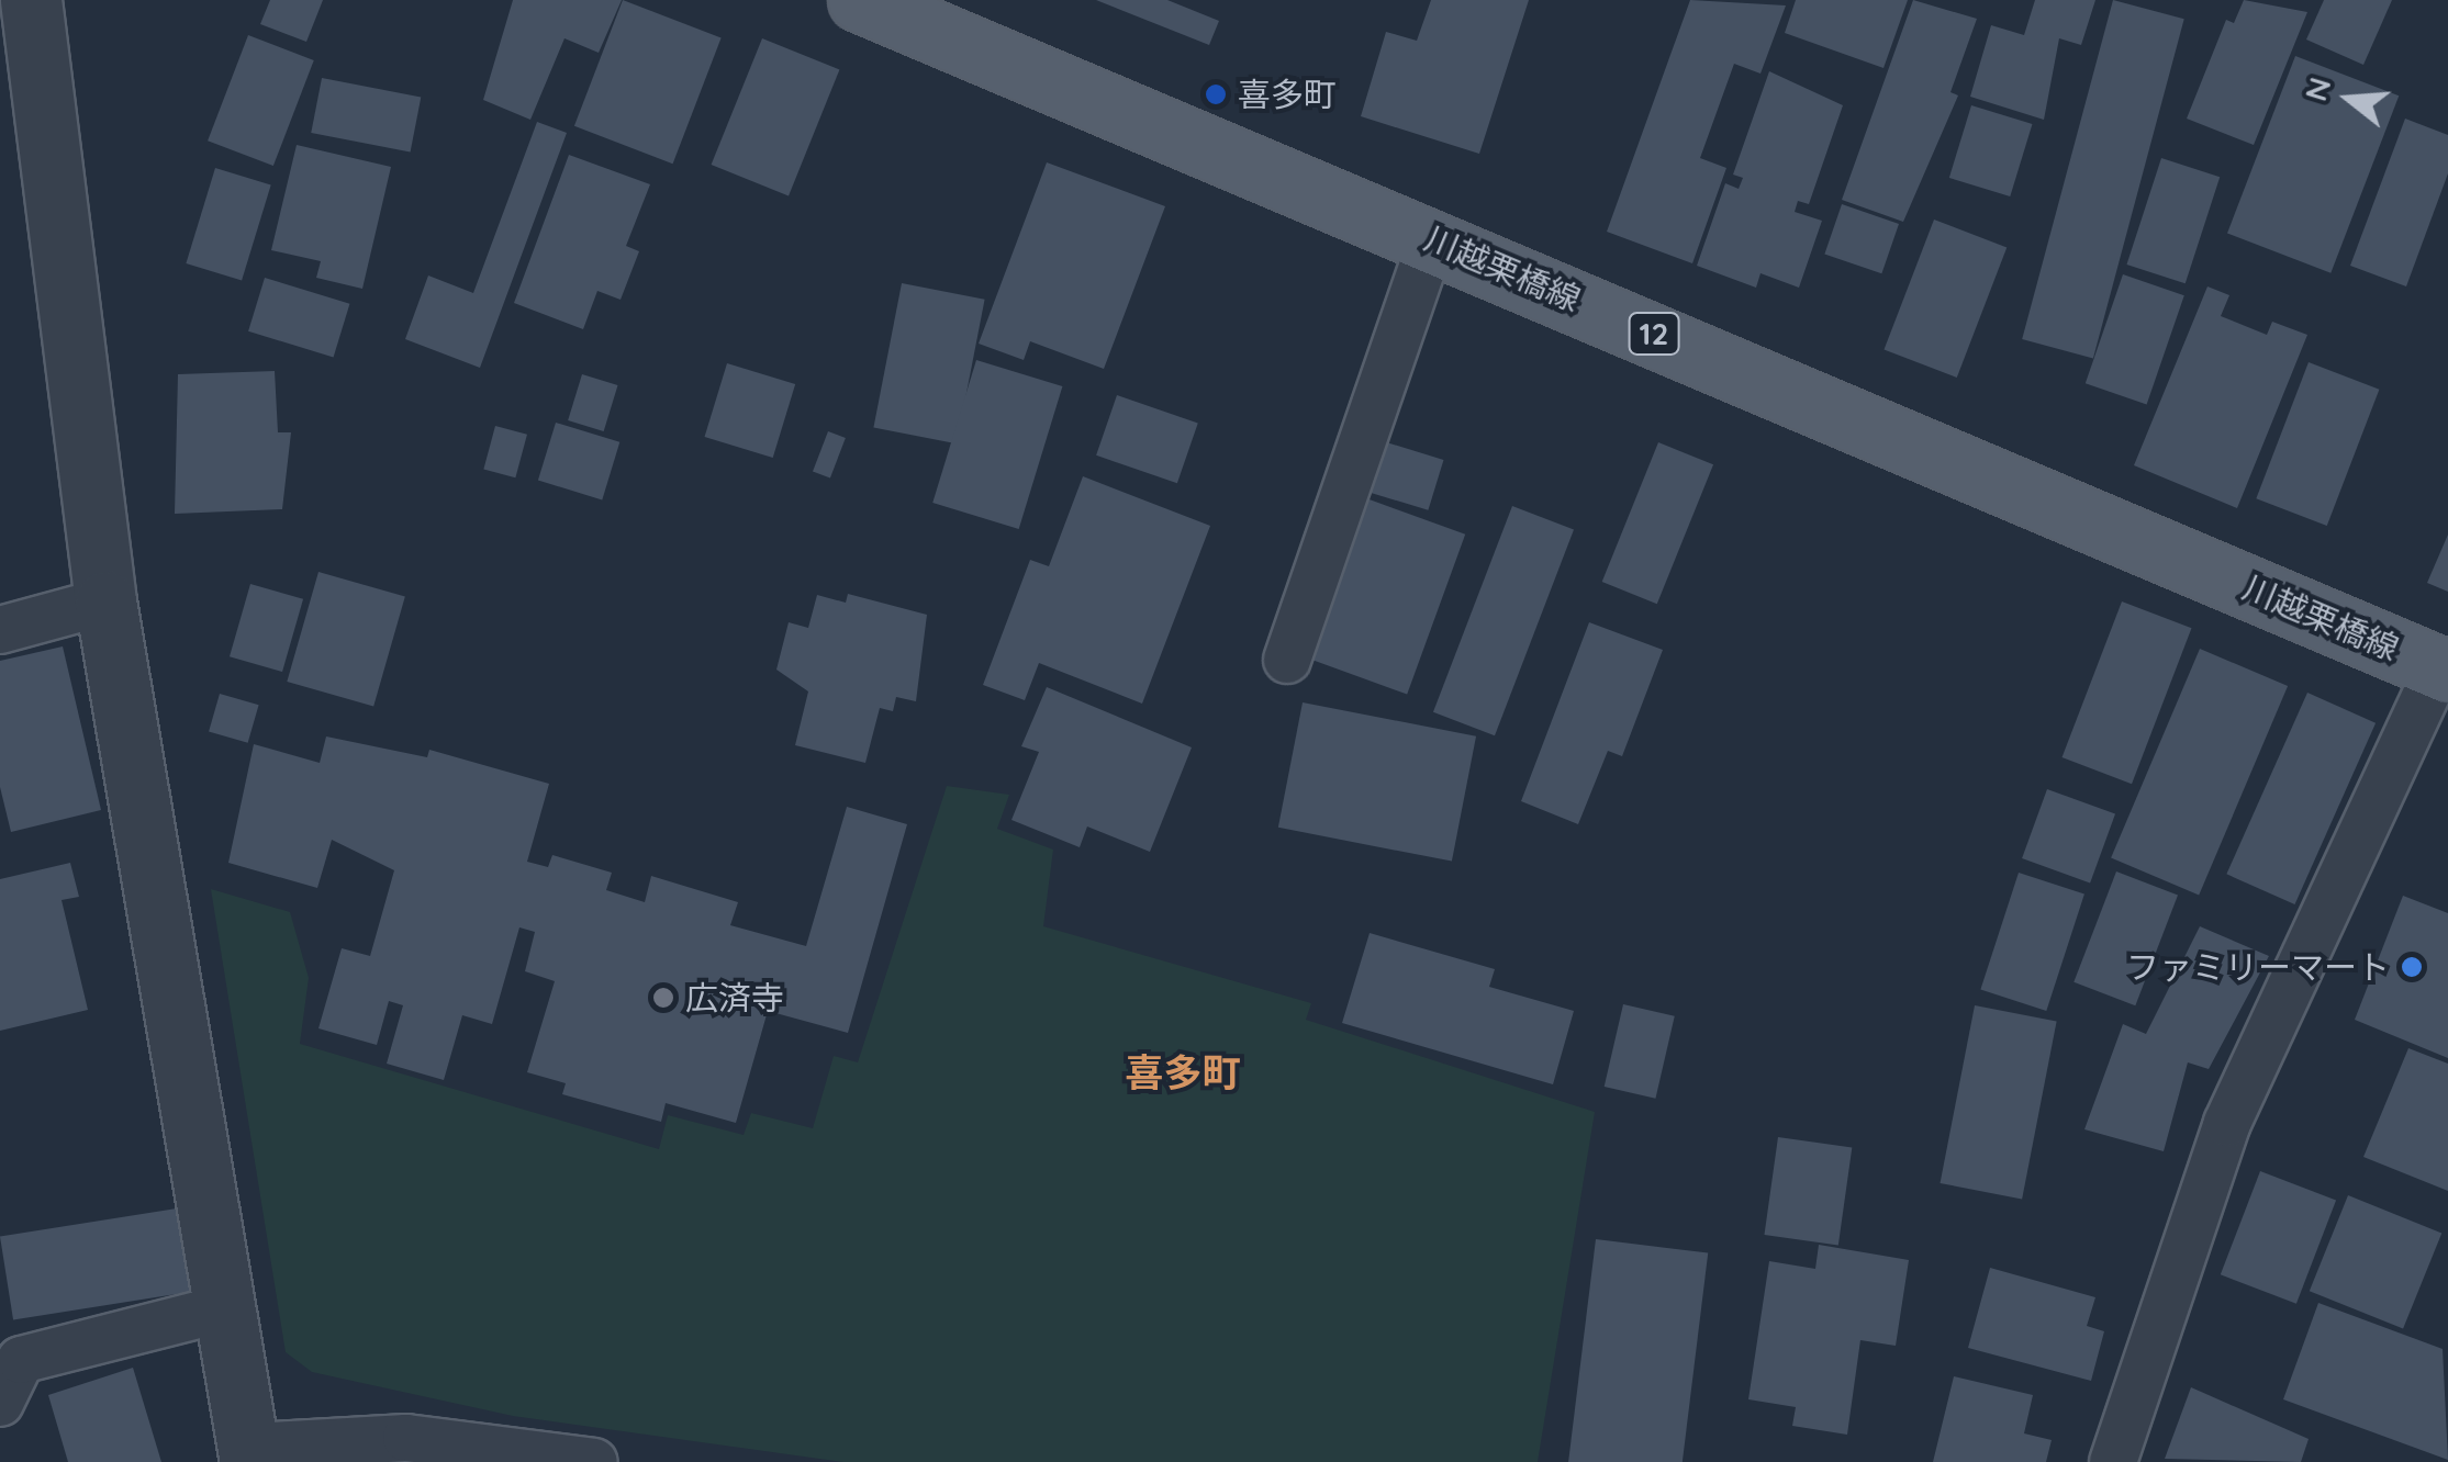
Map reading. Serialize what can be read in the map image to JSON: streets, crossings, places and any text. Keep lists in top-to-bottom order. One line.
{"streets":{"main road":["川越栗橋線","12"]},"districts":["喜多町"],"places":["喜多町","ファミリーマート","広済寺"],"north":"left"}
